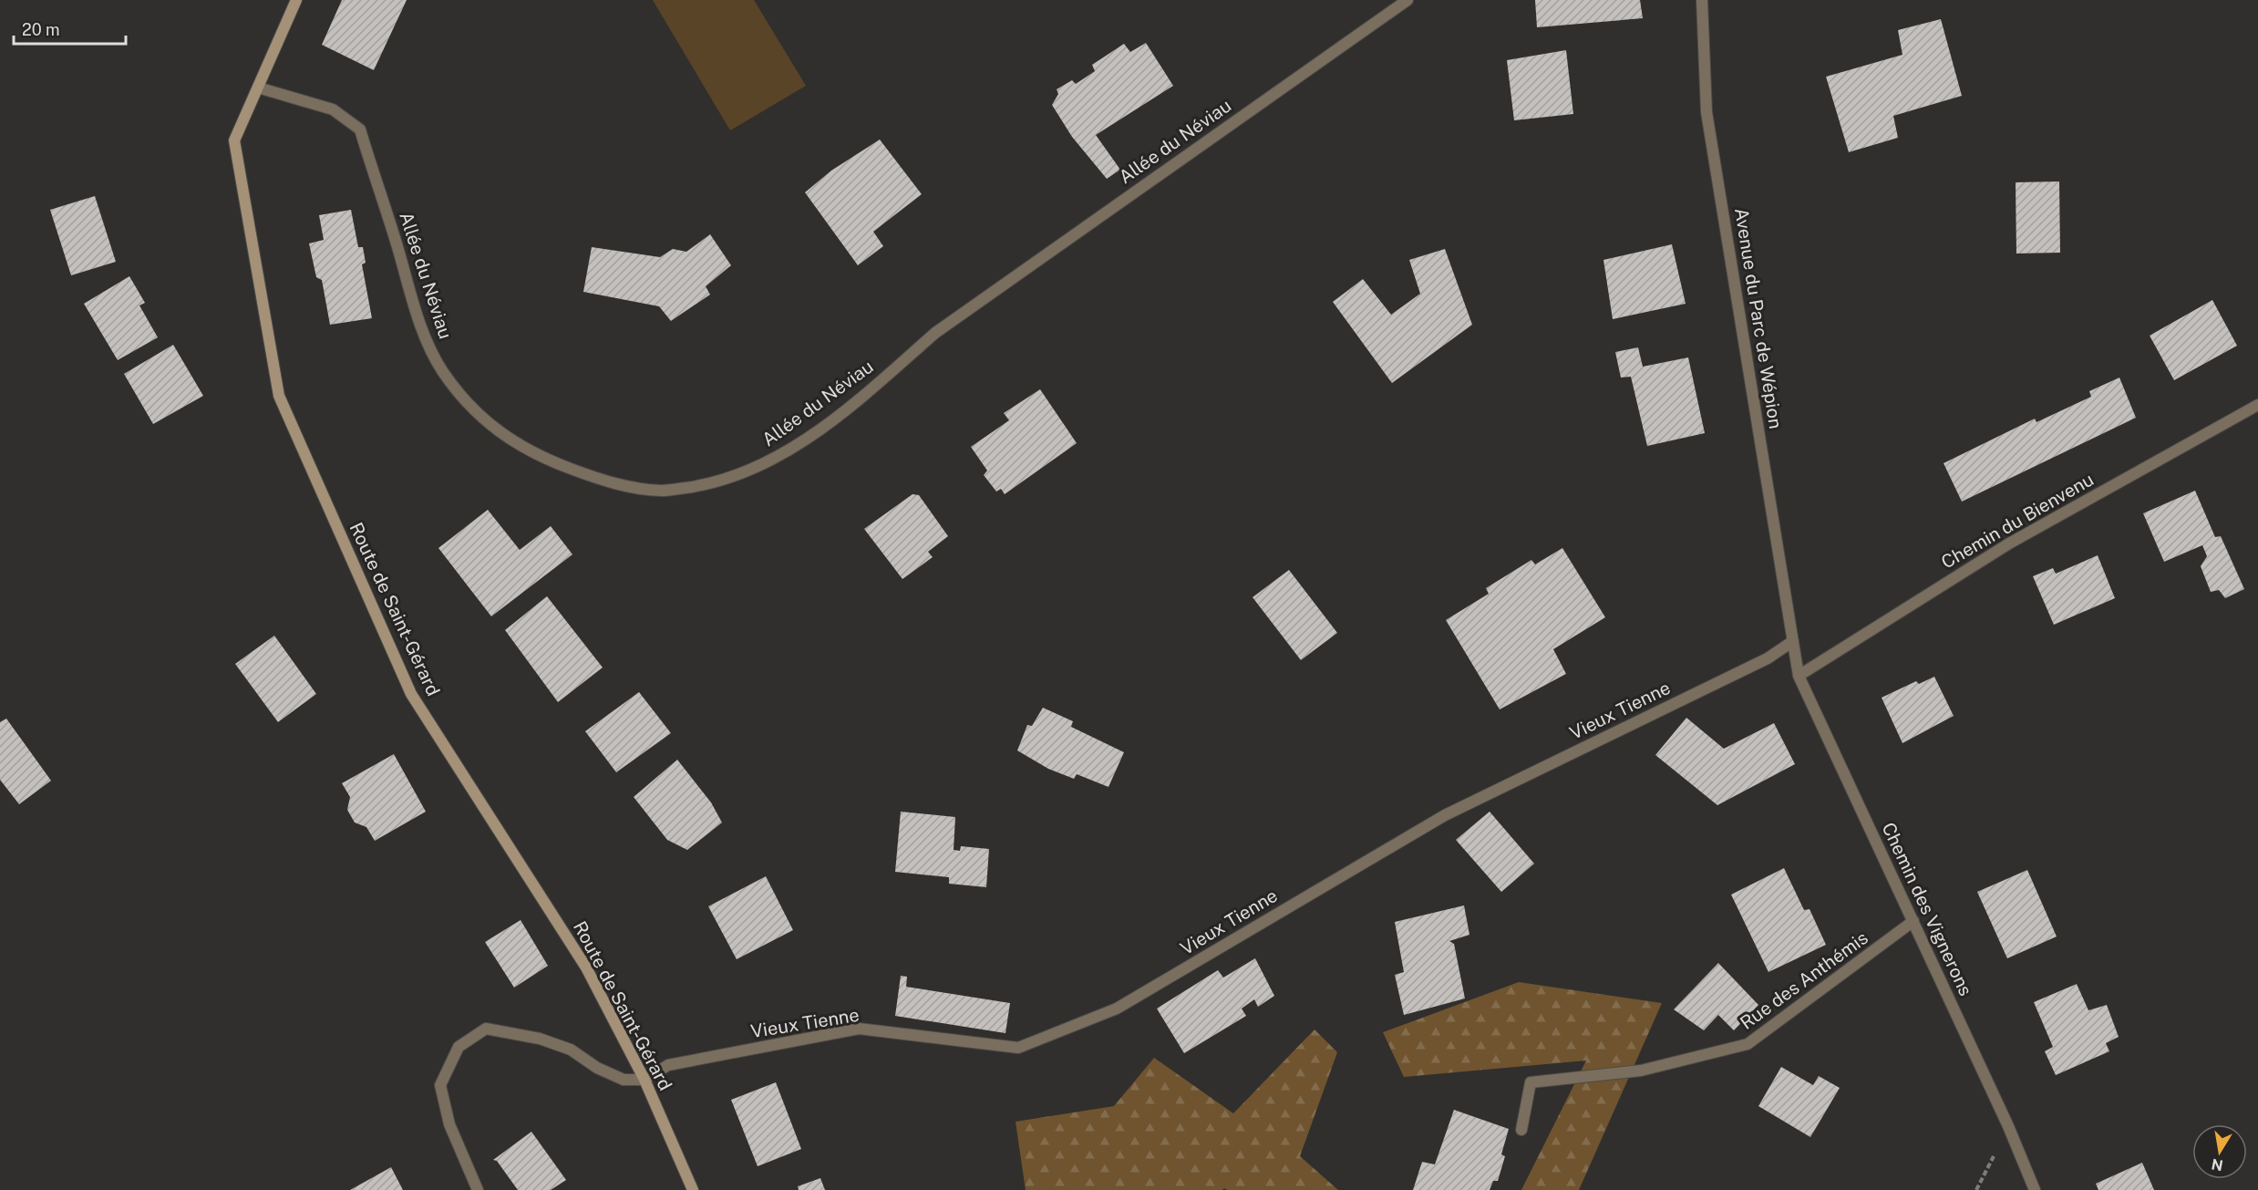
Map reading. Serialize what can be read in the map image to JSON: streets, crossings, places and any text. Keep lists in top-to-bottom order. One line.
{"streets":{"main road":["Route de Saint-Gérard"],"street":["Allée du Néviau","Avenue du Parc de Wépion","Chemin du Bienvenu","Vieux Tienne","Chemin des Vignerons","Rue des Anthémis"]},"crossings":[["Allée du Néviau","Route de Saint-Gérard"],["Avenue du Parc de Wépion","Vieux Tienne"],["Avenue du Parc de Wépion","Chemin des Vignerons"],["Chemin du Bienvenu","Chemin des Vignerons"],["Route de Saint-Gérard","Vieux Tienne"],["Vieux Tienne","Chemin des Vignerons"],["Chemin des Vignerons","Rue des Anthémis"]],"scale_bar":"20 m","north":"bottom"}
